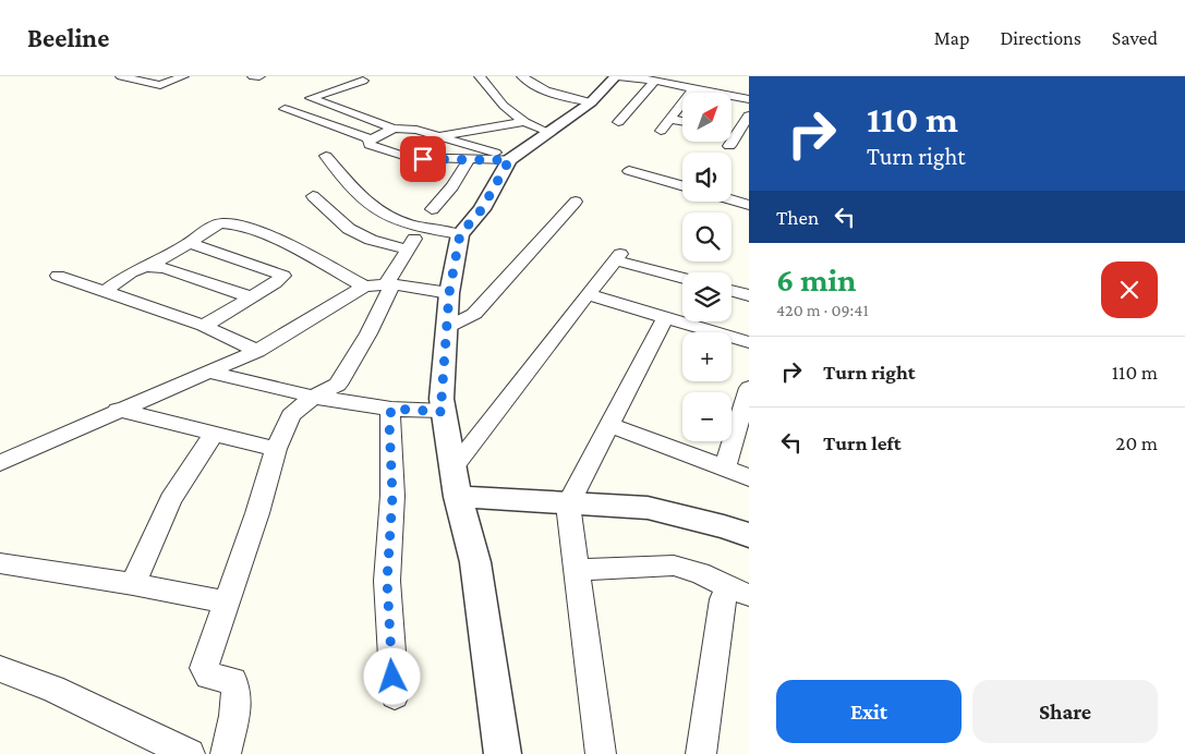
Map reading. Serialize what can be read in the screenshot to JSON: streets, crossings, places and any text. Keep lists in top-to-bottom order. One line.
{"north":"top right","page":{"header":"Beeline","nav":["Map","Directions","Saved"],"turn":["110 m","Turn right"],"map_buttons":["+","−"],"then":"Then","heading":["6 min","420 m · 09:41"],"list":[{"name":"Turn right","value":"110 m"},{"name":"Turn left","value":"20 m"}],"buttons":["Exit","Share"]}}
